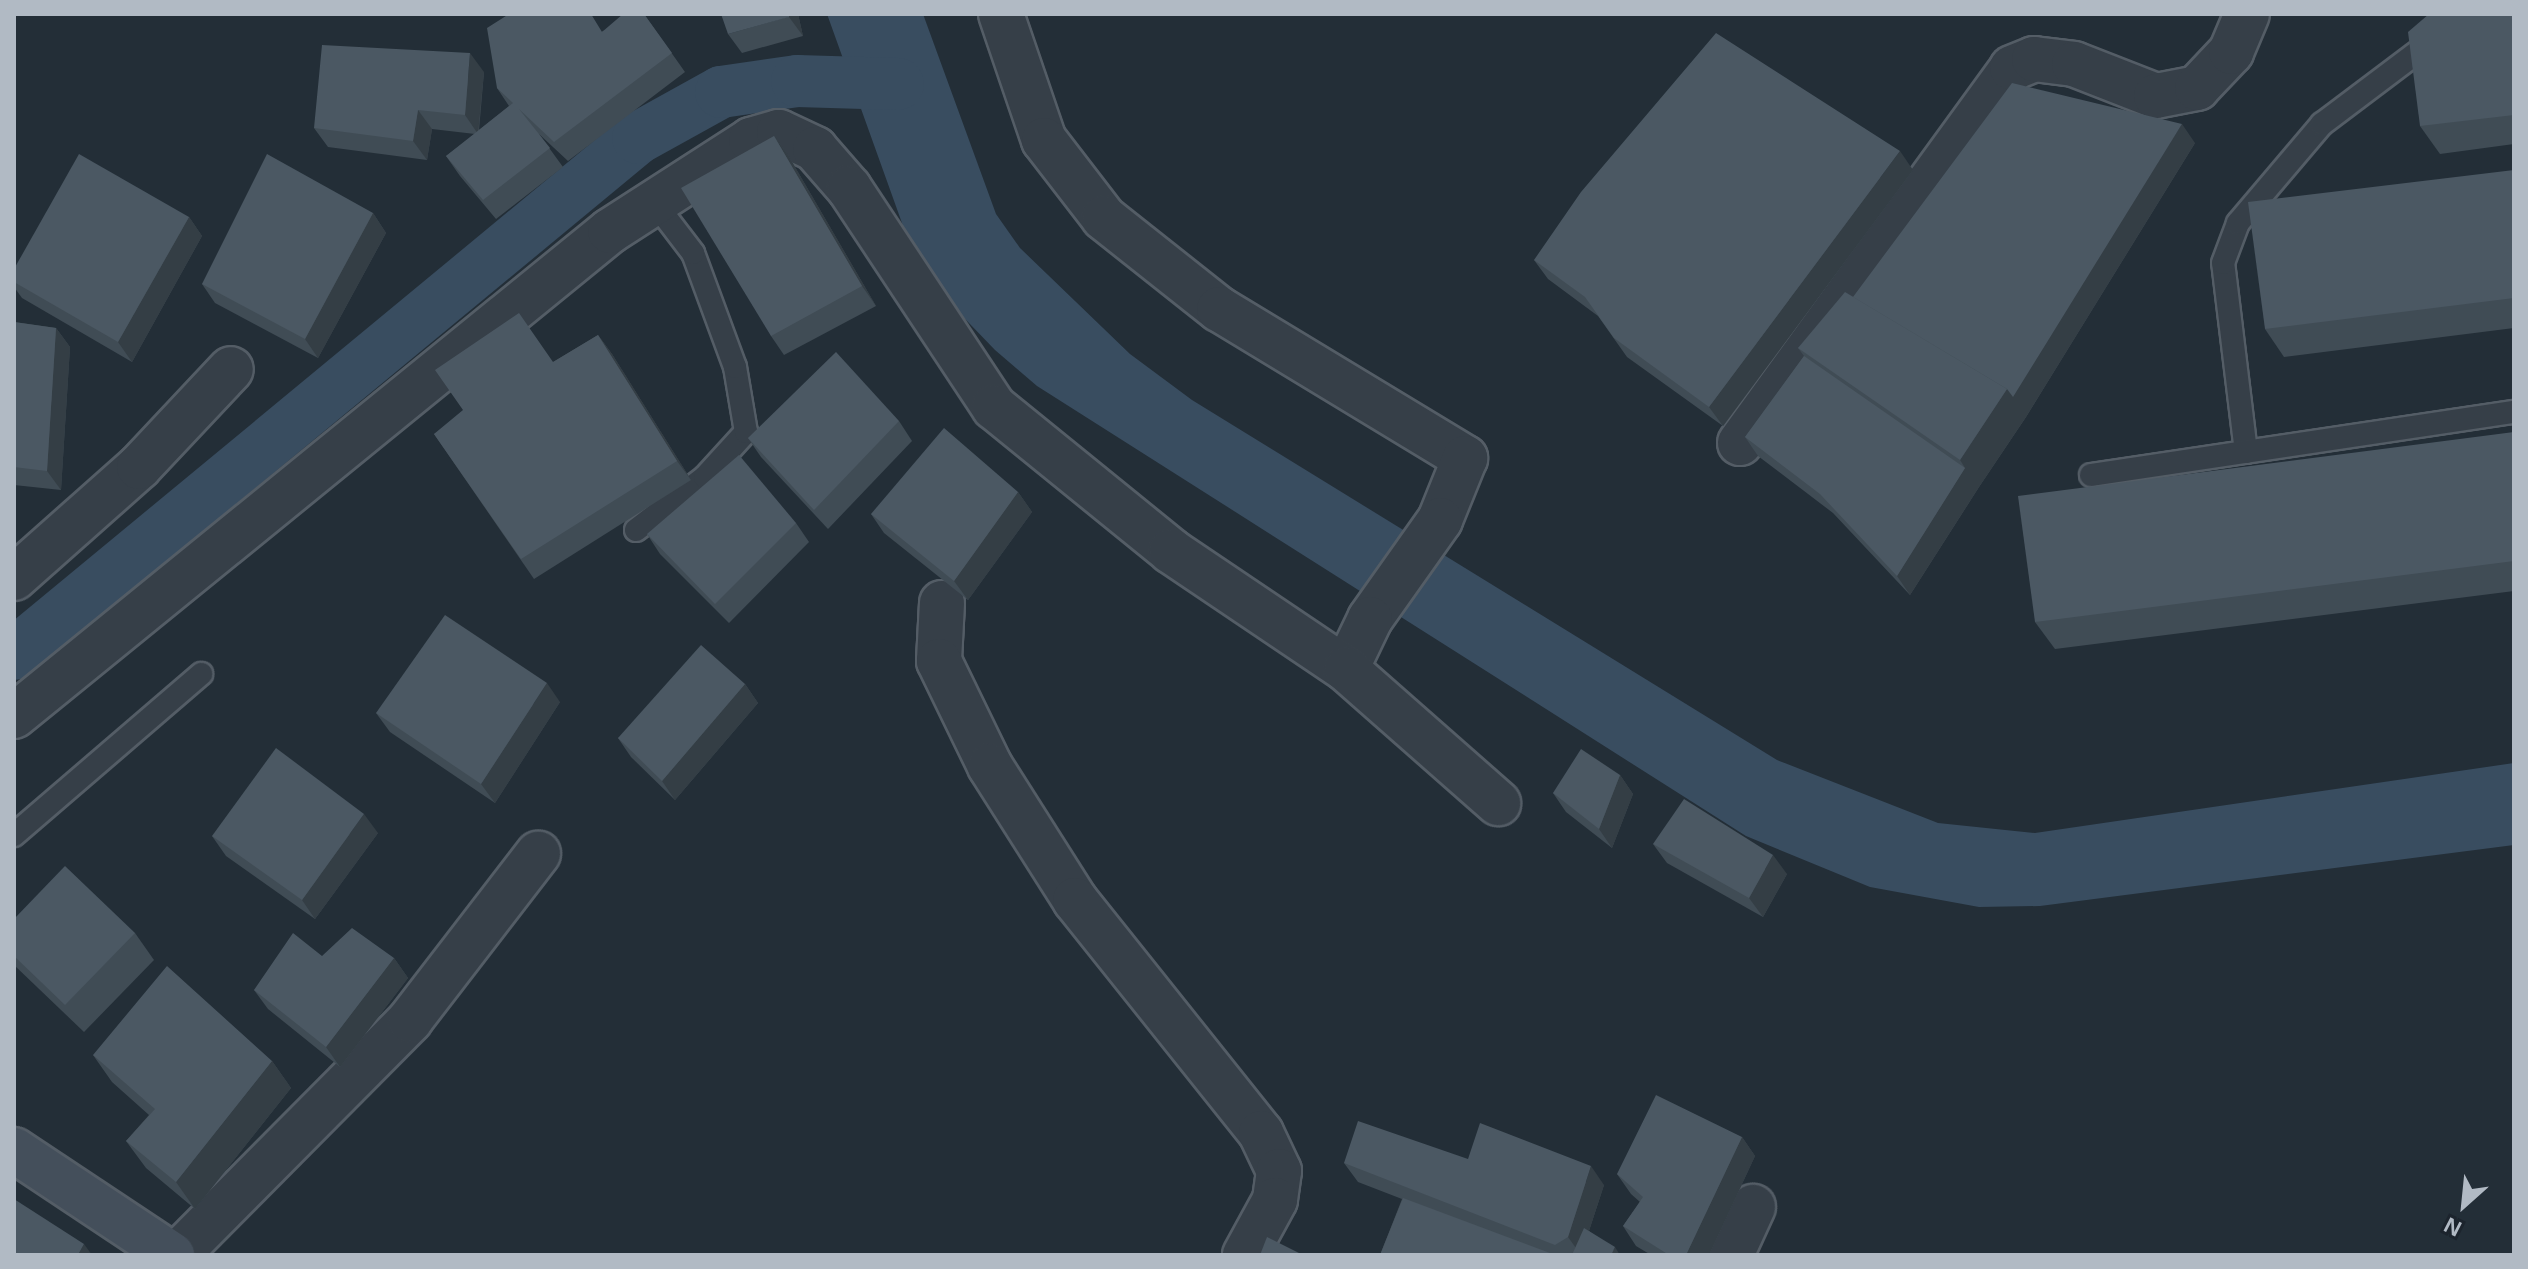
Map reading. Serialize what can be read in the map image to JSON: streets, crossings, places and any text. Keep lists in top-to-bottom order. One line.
{"north":"bottom left"}
